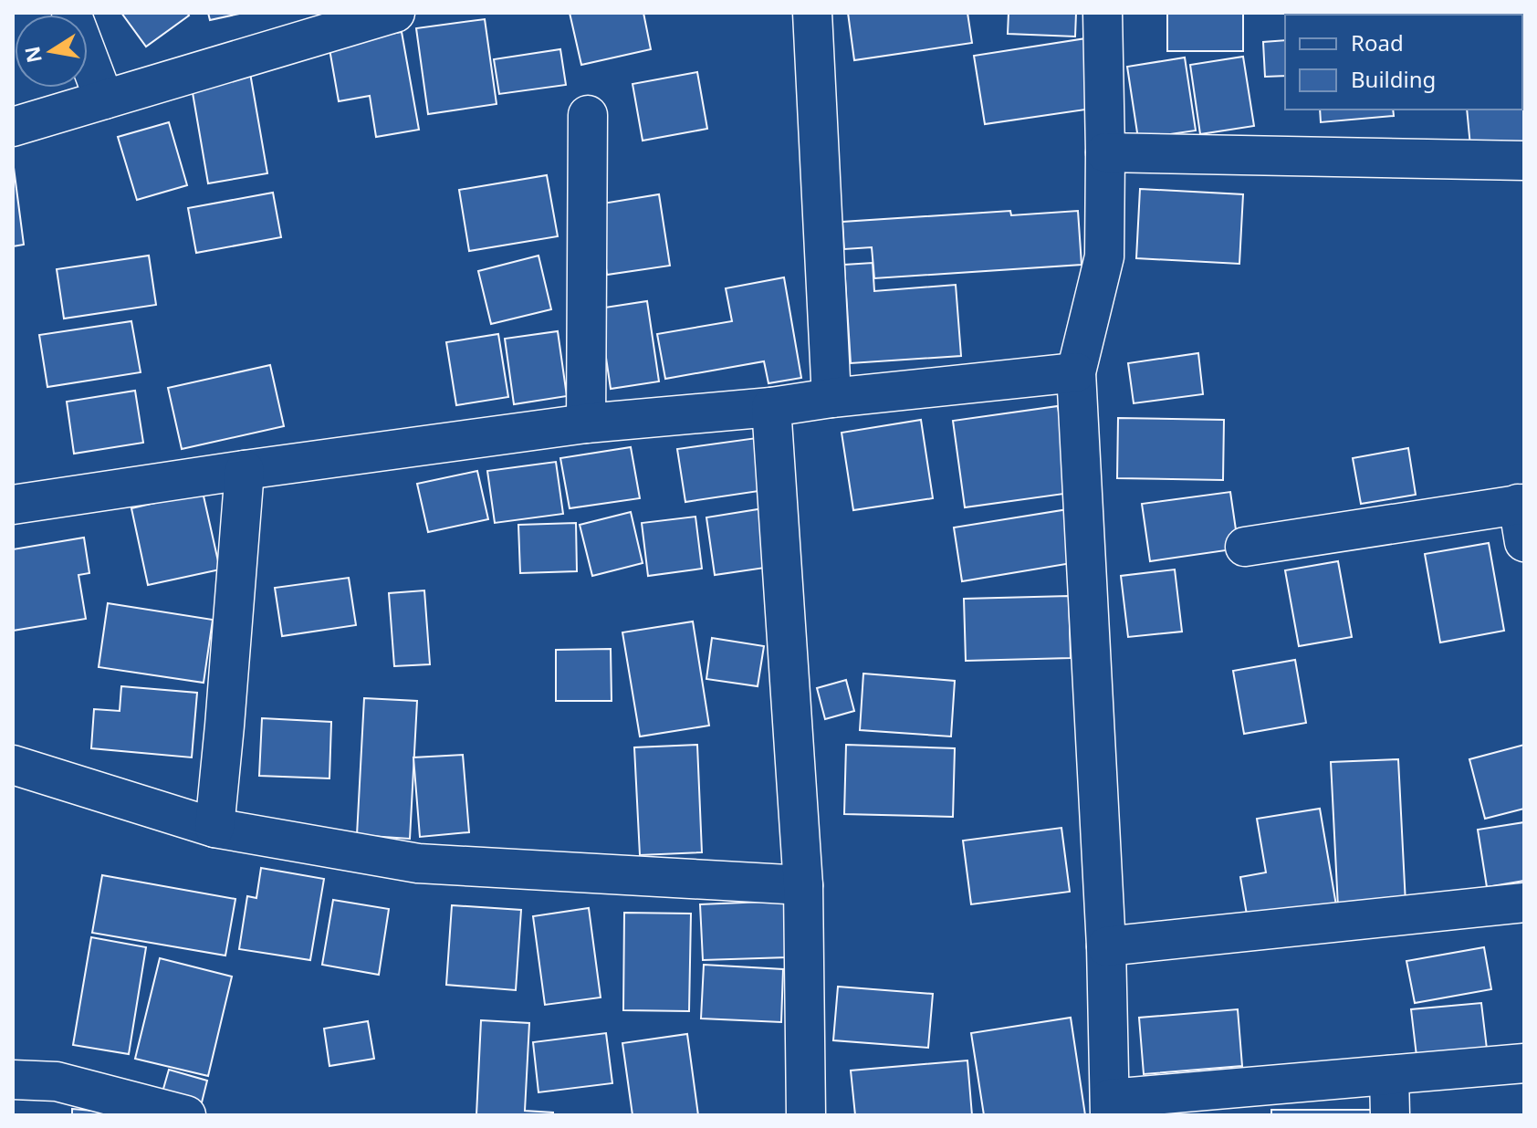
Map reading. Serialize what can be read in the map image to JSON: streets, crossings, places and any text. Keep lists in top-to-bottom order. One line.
{"legend":["Road","Building"],"north":"left"}
